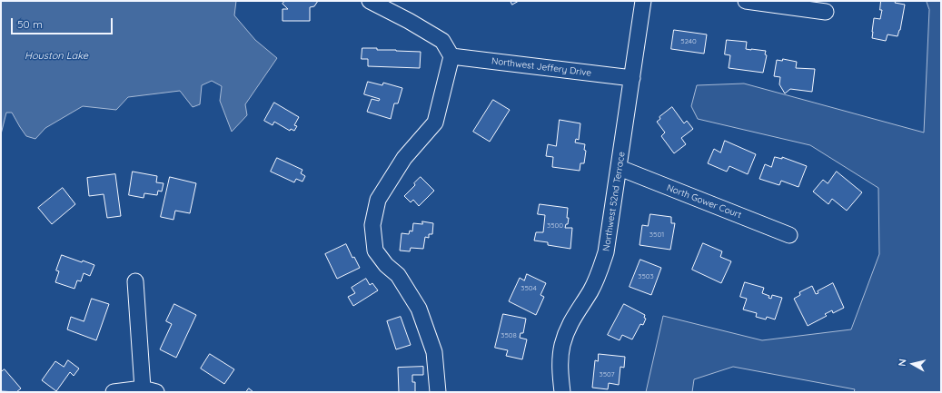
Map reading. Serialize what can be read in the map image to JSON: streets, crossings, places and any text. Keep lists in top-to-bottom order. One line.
{"streets":{"street":["Northwest Jeffery Drive","Northwest 52nd Terrace","North Gower Court"]},"crossings":[["Northwest Jeffery Drive","Northwest 52nd Terrace"],["Northwest 52nd Terrace","North Gower Court"]],"water":["Houston Lake"],"house_numbers":["5240","3500","3501","3503","3504","3508","3507"],"scale_bar":"50 m","north":"left"}
